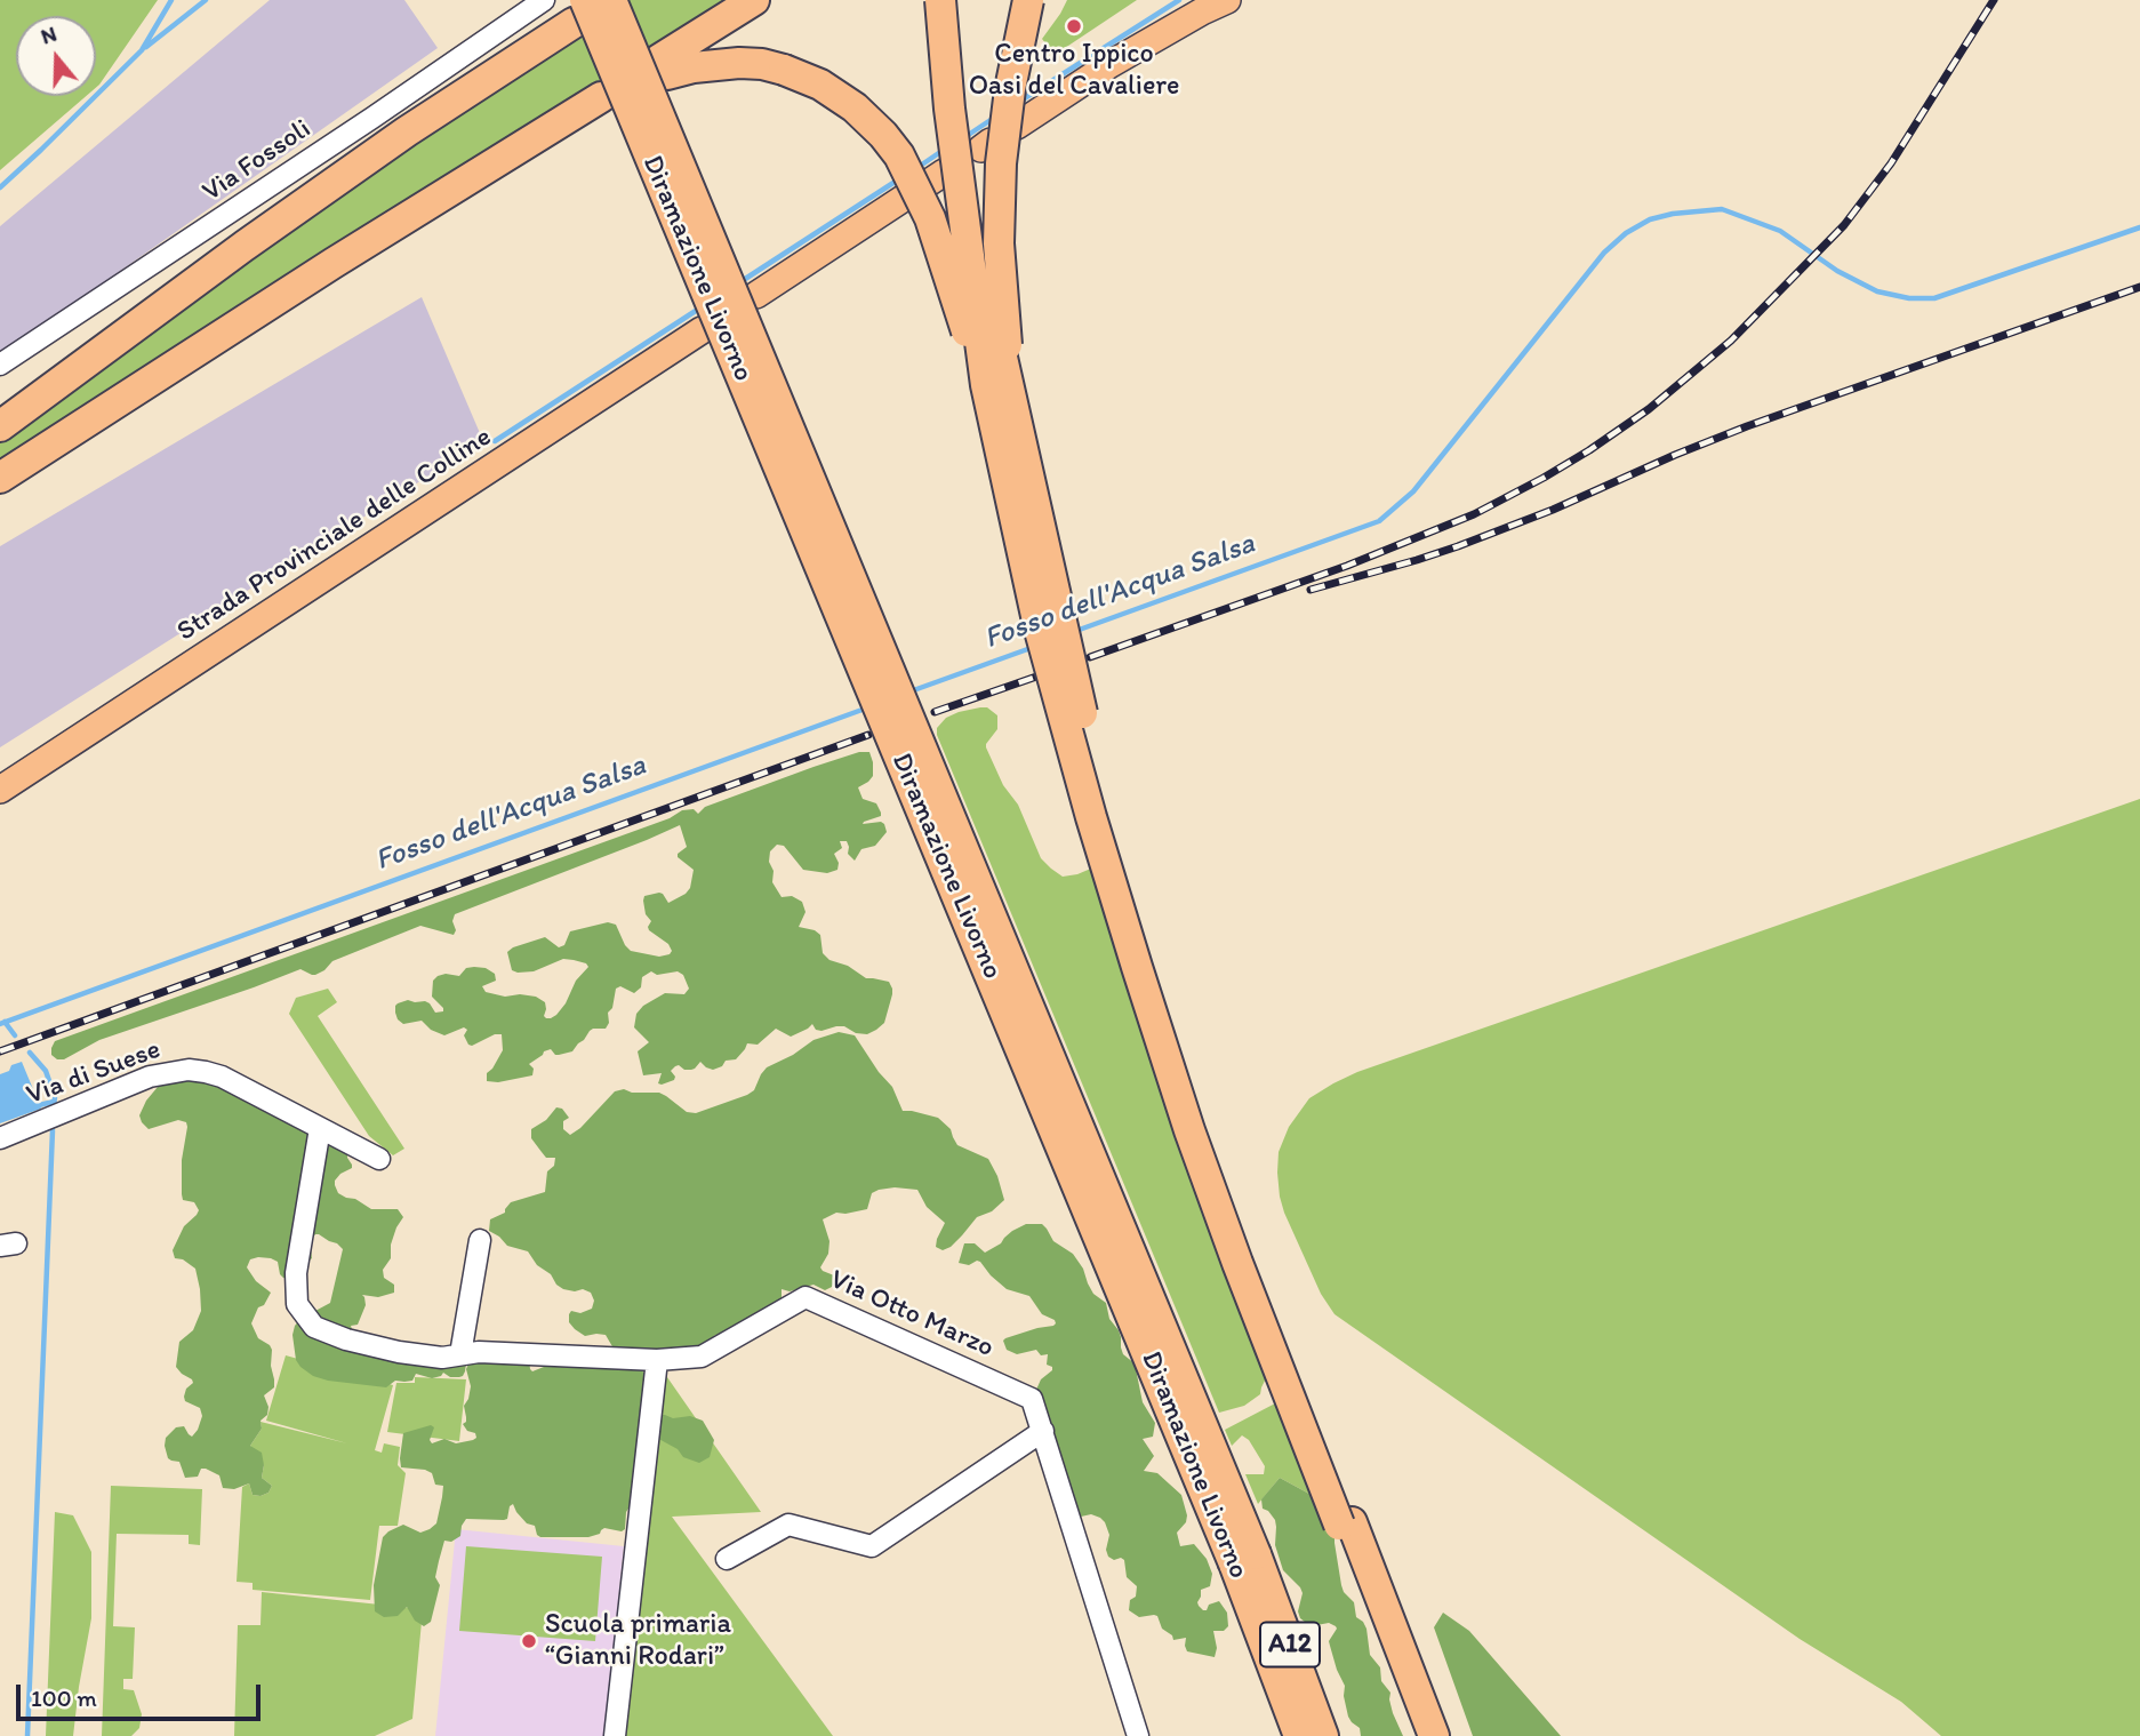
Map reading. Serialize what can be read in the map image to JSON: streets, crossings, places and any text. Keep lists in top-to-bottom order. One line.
{"streets":{"highway":["Diramazione Livorno","A12"],"main road":["Strada Provinciale delle Colline"],"street":["Via Fossoli","Via di Suese","Via Otto Marzo"]},"crossings":[["Via di Suese","Via Otto Marzo"]],"water":["Fosso dell'Acqua Salsa"],"places":["Centro Ippico Oasi del Cavaliere","Scuola primaria “Gianni Rodari”"],"scale_bar":"100 m","north":"top"}
